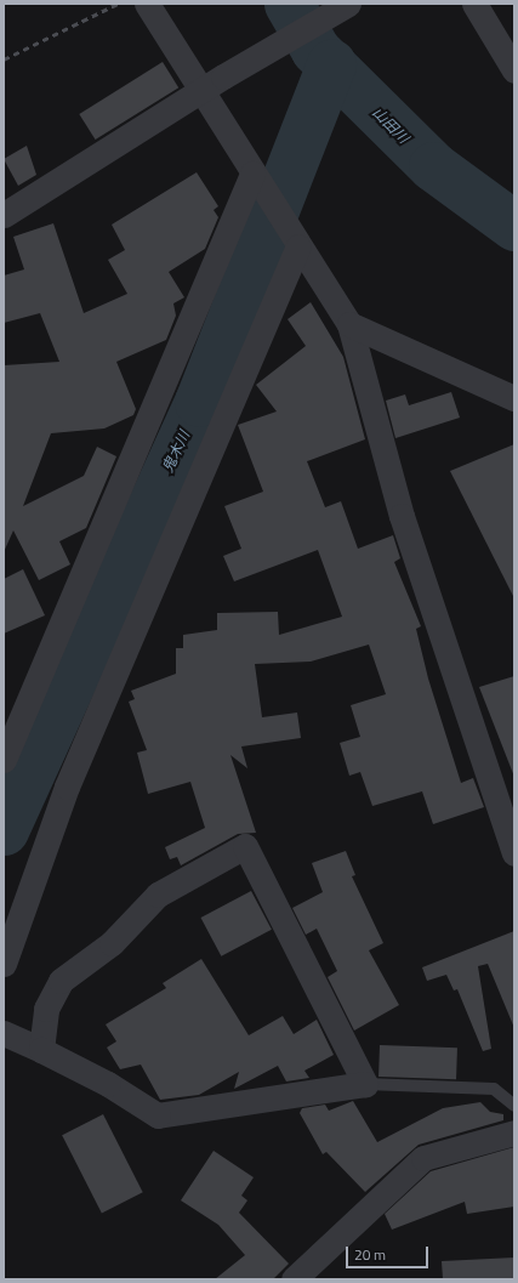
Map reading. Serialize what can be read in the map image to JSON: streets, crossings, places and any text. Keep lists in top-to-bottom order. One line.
{"water":["山田川","鬼木川"],"scale_bar":"20 m"}
